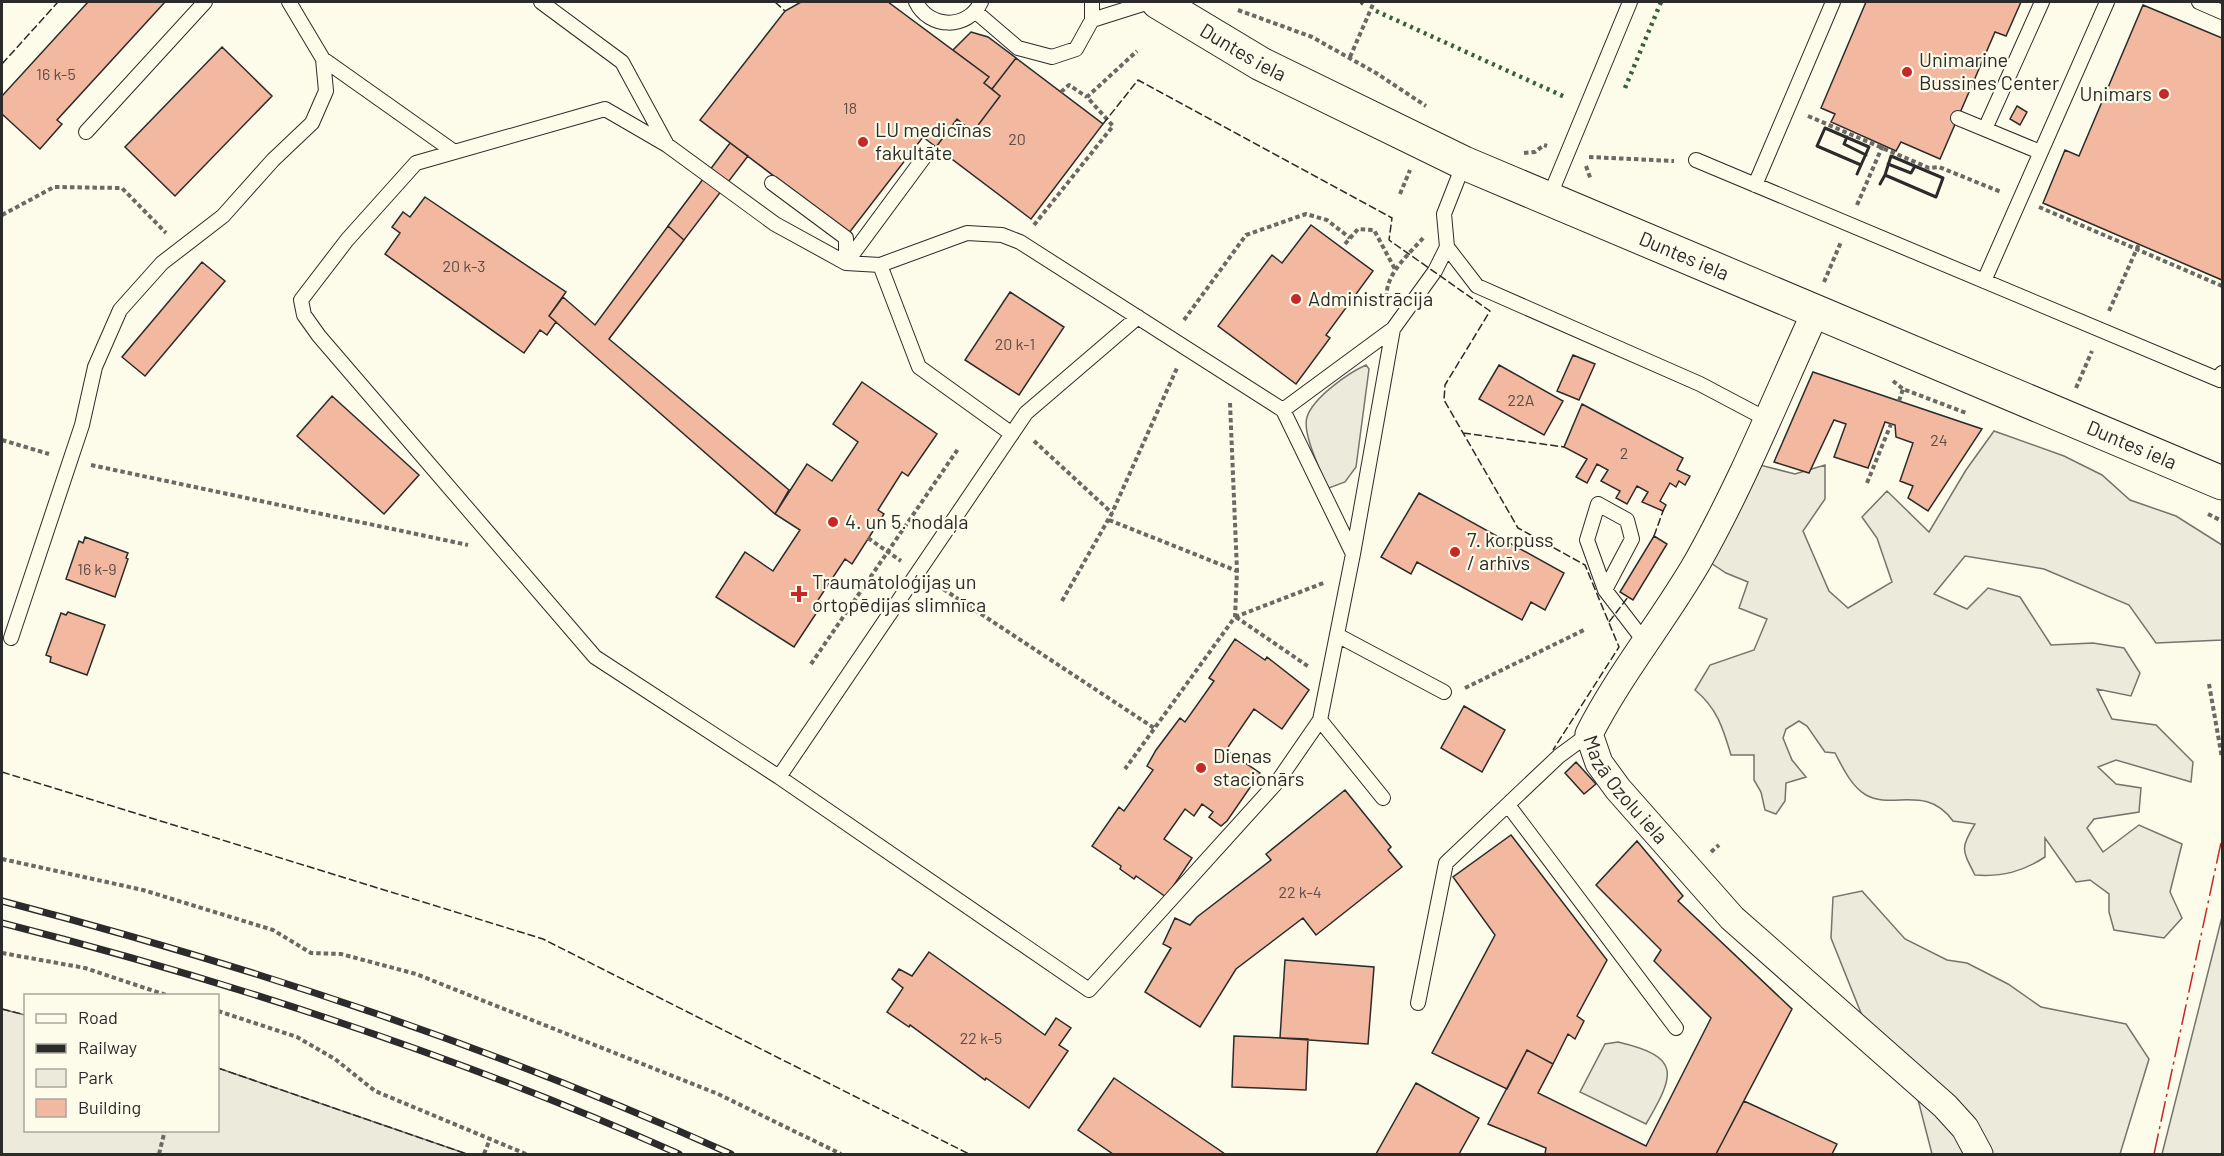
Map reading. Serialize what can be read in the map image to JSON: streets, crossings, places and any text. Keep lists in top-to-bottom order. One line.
{"streets":{"main road":["Duntes iela"],"street":["Mazā Ozolu iela"]},"crossings":[["Duntes iela","Mazā Ozolu iela"]],"places":{"other":["Unimarine Bussines Center","Unimars","LU medicīnas fakultāte","Administrācija","4. un 5. nodaļa","7. korpuss / arhīvs","Dienas stacionārs"],"health":["Traumatoloģijas un ortopēdijas slimnīca"]},"house_numbers":["16 k-5","18","20","20 k-3","20 k-1","22A","24","2","16 k-9","22 k-4","22 k-5"],"legend":["Road","Railway","Park","Building"]}
